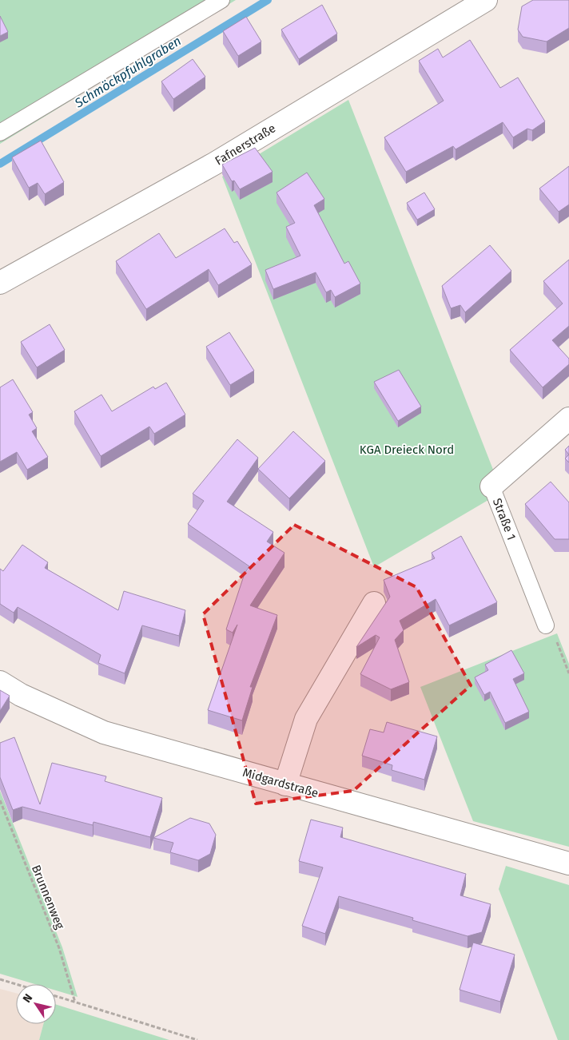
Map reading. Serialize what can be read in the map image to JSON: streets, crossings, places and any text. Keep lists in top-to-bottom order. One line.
{"streets":{"street":["Fafnerstraße","Straße 1","Midgardstraße"],"path":["Brunnenweg"]},"water":["Schmöckpfuhlgraben"],"parks":["KGA Dreieck Nord"],"north":"top left"}
